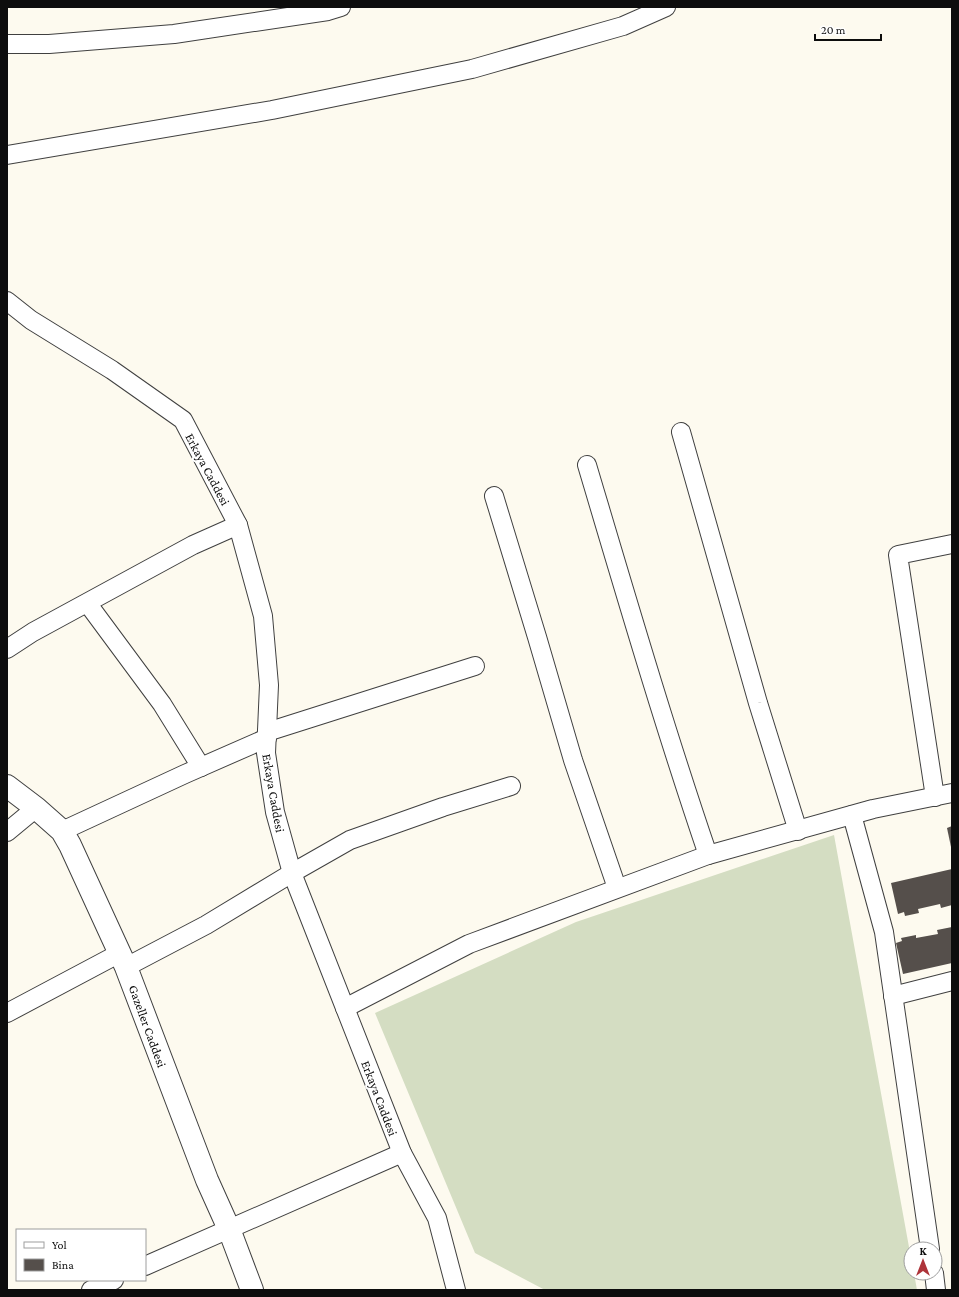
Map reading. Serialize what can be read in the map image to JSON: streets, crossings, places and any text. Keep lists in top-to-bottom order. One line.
{"streets":{"street":["Erkaya Caddesi","Gazeller Caddesi"]},"legend":["Yol","Bina"],"scale_bar":"20 m","north":"top"}
